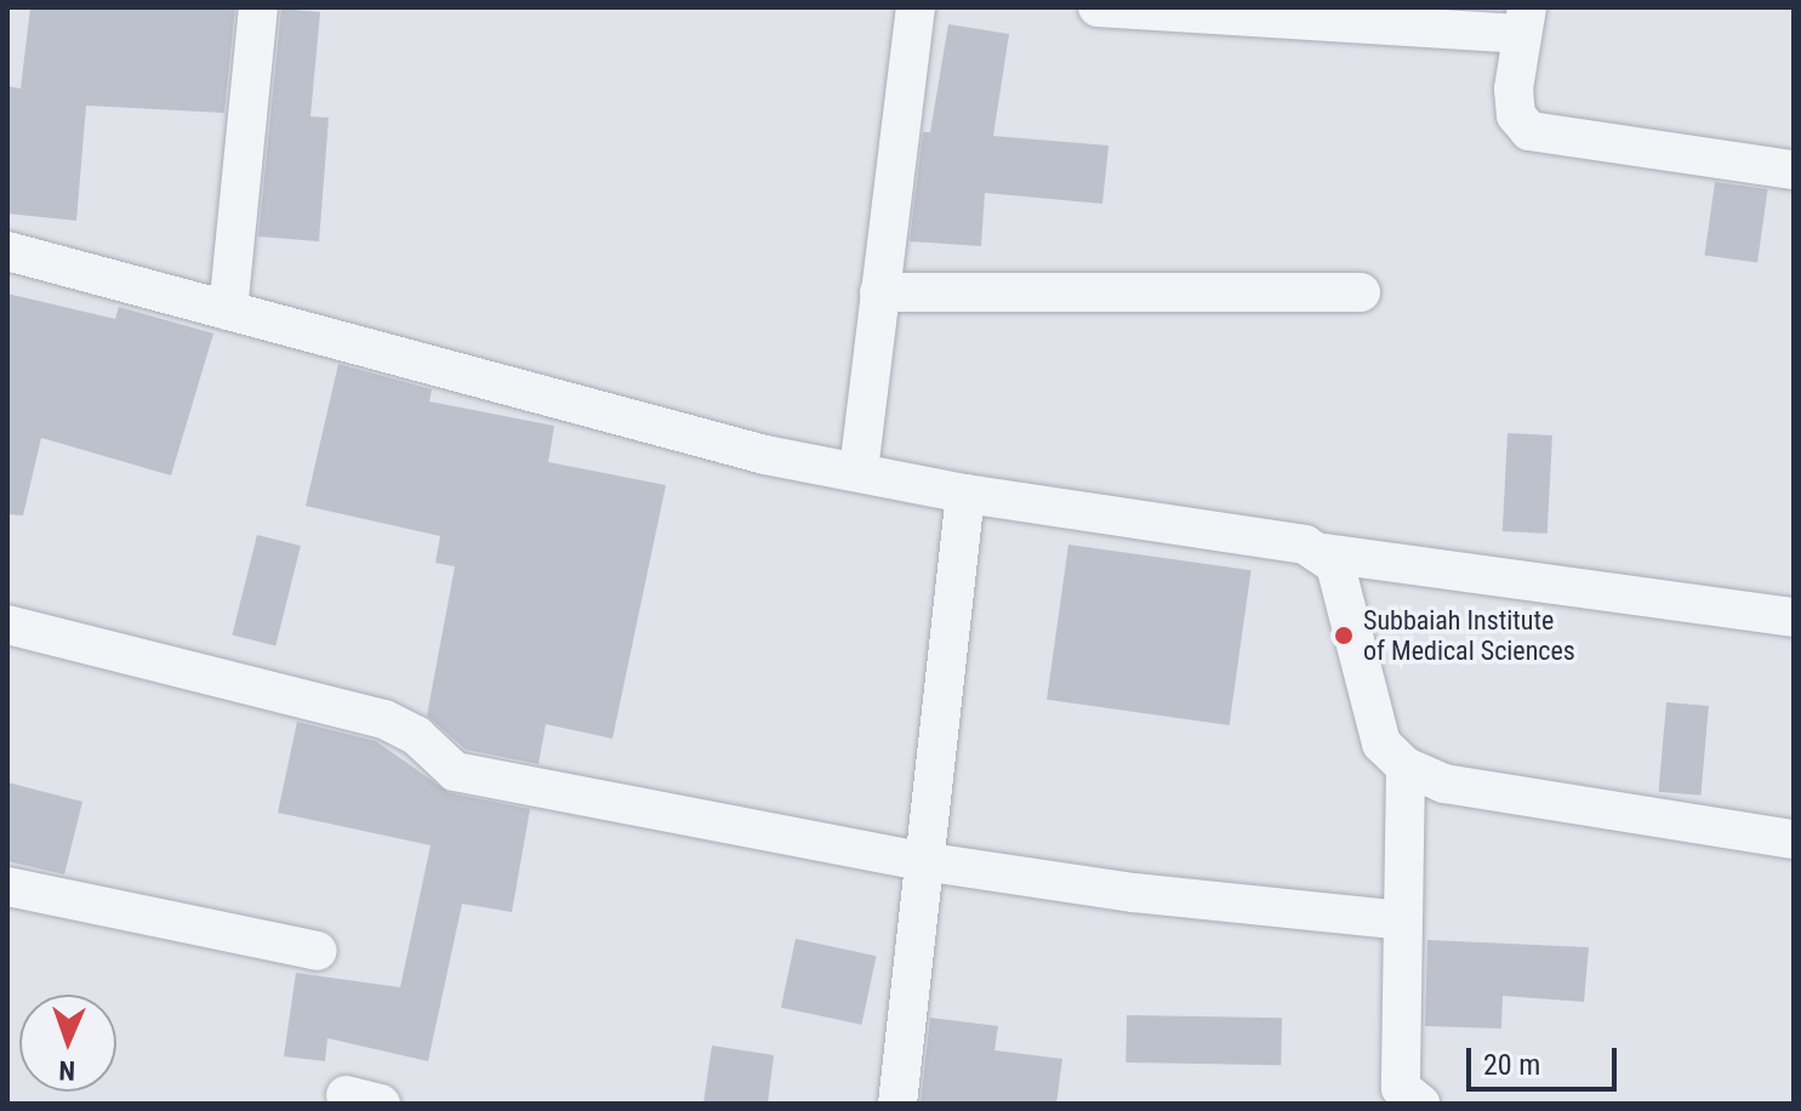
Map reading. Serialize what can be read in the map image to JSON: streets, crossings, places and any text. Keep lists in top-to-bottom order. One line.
{"places":["Subbaiah Institute of Medical Sciences"],"scale_bar":"20 m","north":"bottom"}
